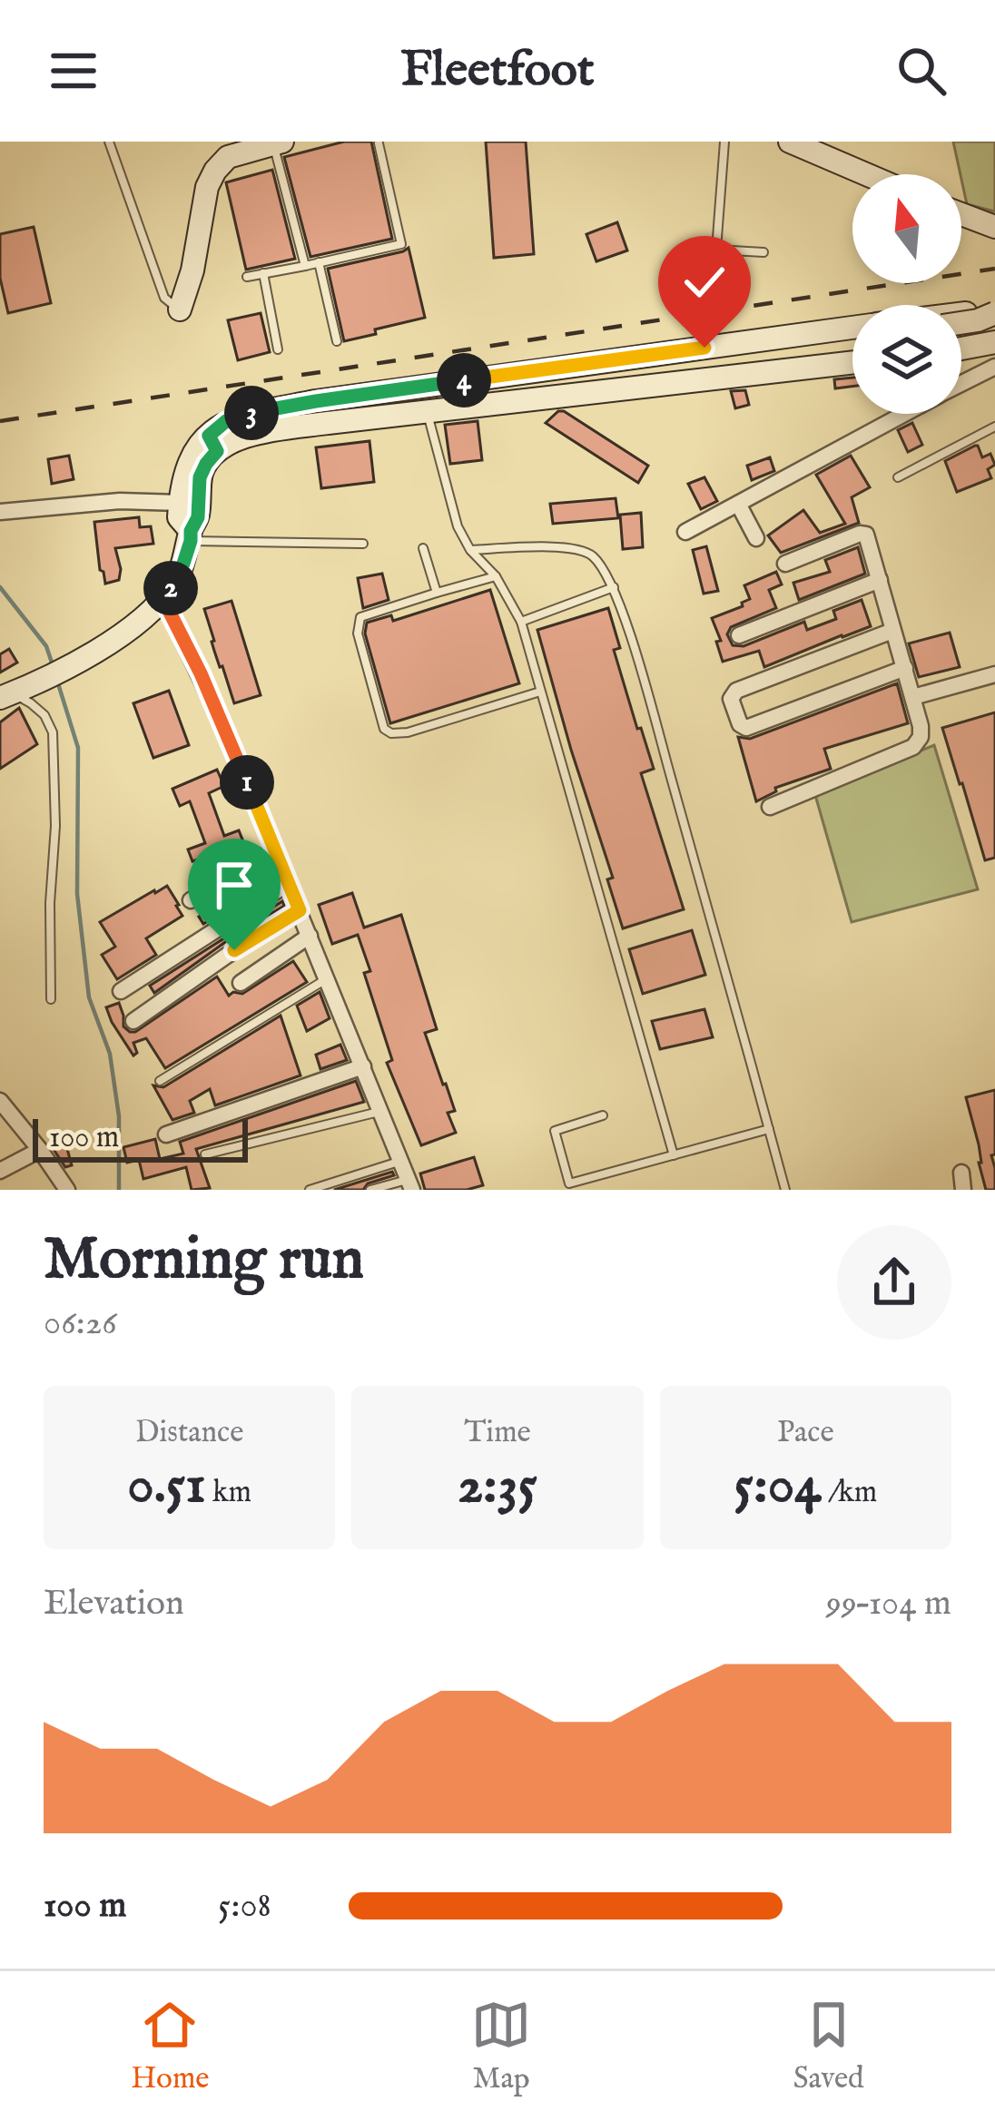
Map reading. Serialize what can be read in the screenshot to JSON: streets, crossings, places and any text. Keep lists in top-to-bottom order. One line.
{"scale_bar":"100 m","north":"top","page":{"header":"Fleetfoot","pins":["4","3","2","1"],"scale":"100 m","heading":["Morning run","06:26"],"stats":[["Distance","0.51 km"],["Time","2:35"],["Pace","5:04 /km"]],"chart":["Elevation","99–104 m"],"list":[{"name":"100 m","note":"5:08"}],"tabs":["Home","Map","Saved"]}}
